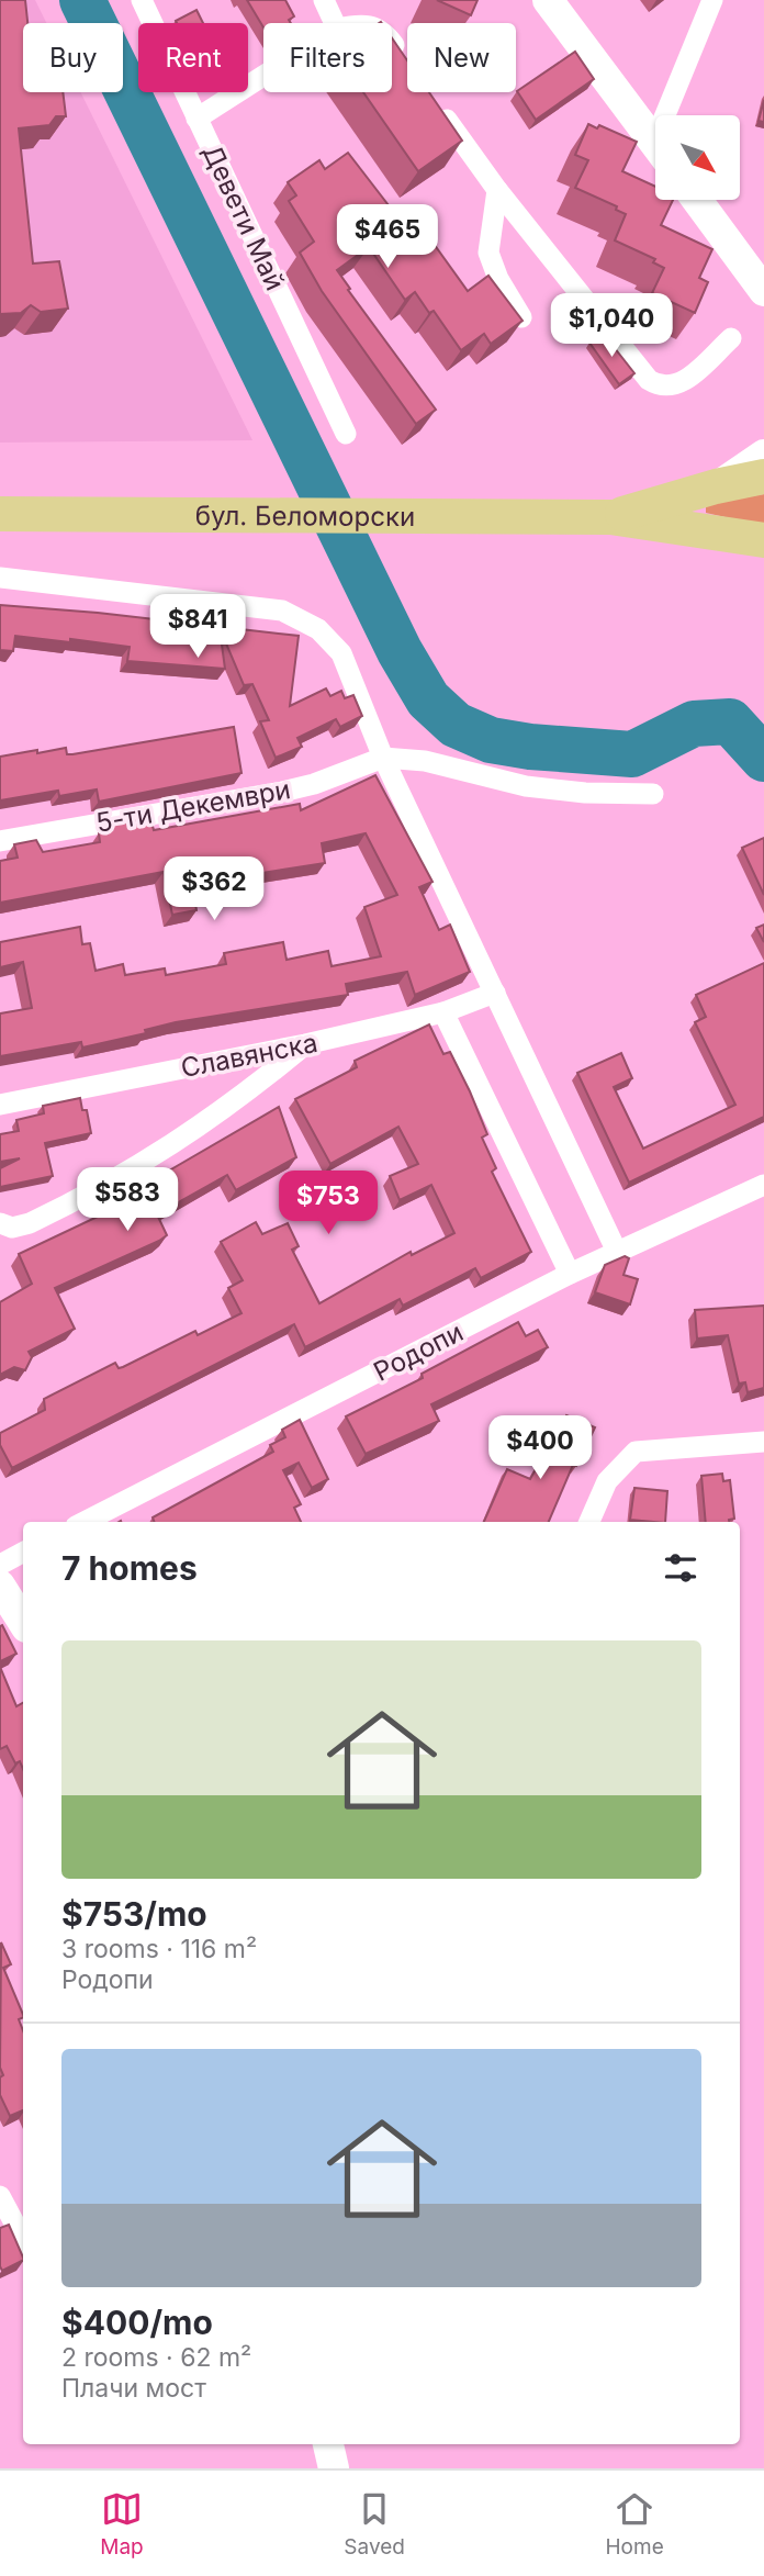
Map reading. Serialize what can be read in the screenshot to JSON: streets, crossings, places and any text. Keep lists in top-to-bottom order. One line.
{"streets":{"main road":["бул. Беломорски"],"street":["Девети Май","5-ти Декември","Славянска","Родопи"]},"north":"bottom right","page":{"chip":["Buy","Rent","Filters","New"],"price":["$465","$1,040","$841","$362","$583","$753","$400"],"heading":"7 homes","list":[{"name":"$753/mo","note":"3 rooms · 116 m² · Родопи"},{"name":"$400/mo","note":"2 rooms · 62 m² · Плачи мост"}],"tabs":["Map","Saved","Home"]}}
